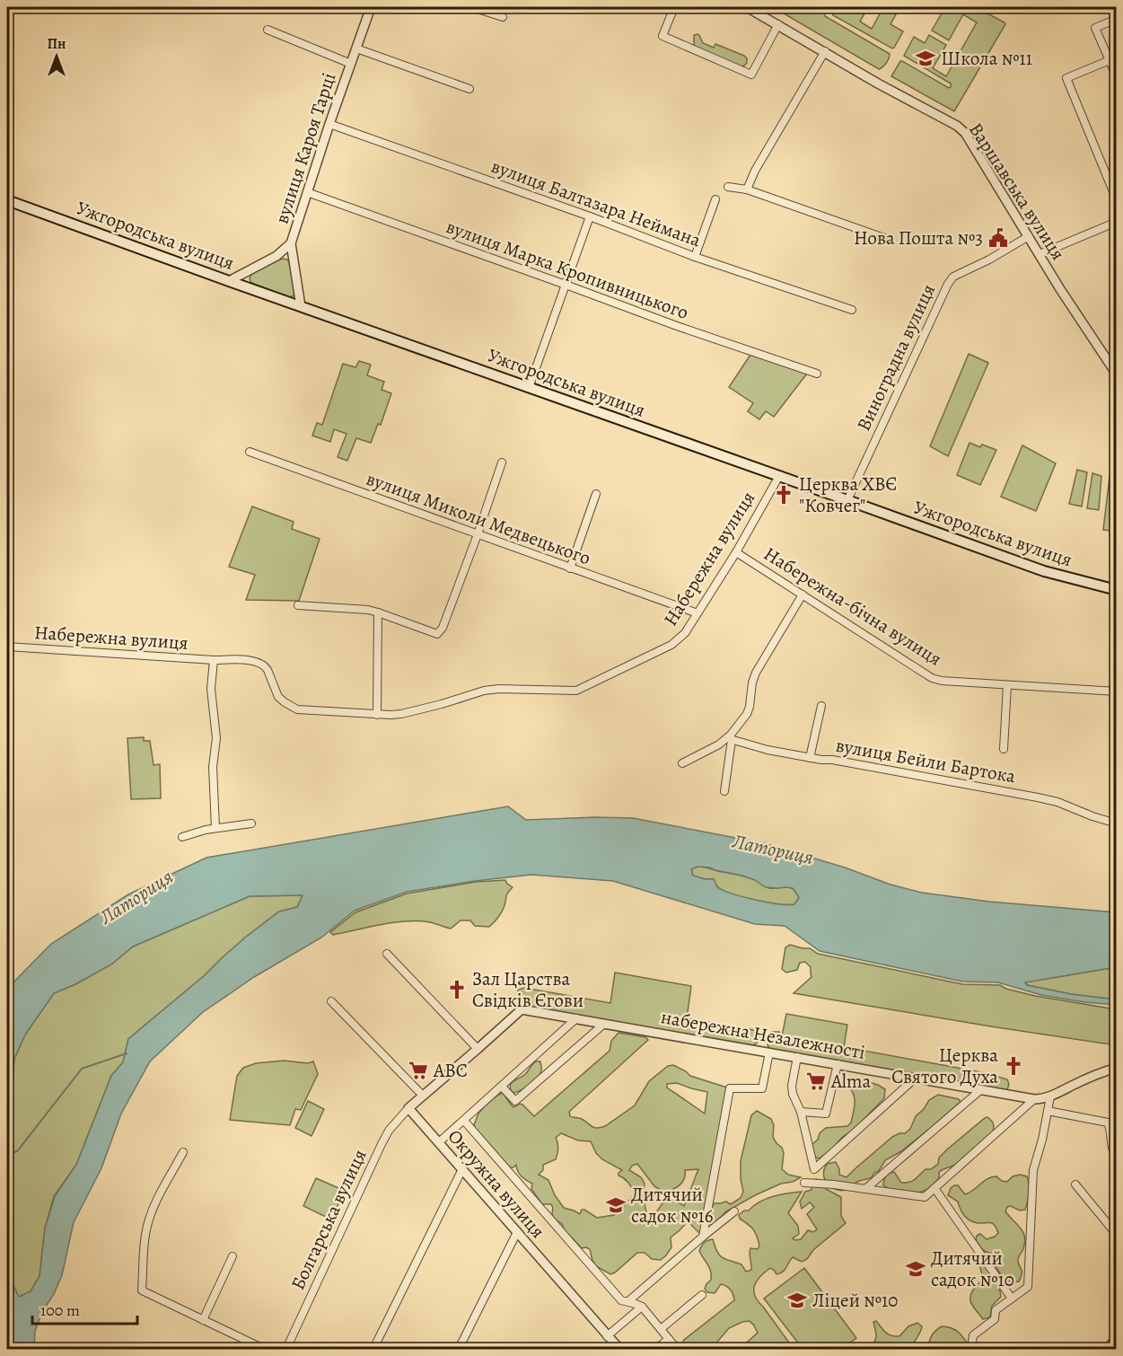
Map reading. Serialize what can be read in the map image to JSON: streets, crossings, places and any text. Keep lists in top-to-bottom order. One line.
{"streets":{"main road":["Ужгородська вулиця"],"street":["вулиця Кароя Тарці","Варшавська вулиця","вулиця Балтазара Неймана","вулиця Марка Кропивницького","Виноградна вулиця","вулиця Миколи Медвецького","Набережна вулиця","Набережна-бічна вулиця","вулиця Бейли Бартока","набережна Незалежності","Окружна вулиця","Болгарська вулиця"]},"crossings":[["вулиця Кароя Тарці","вулиця Балтазара Неймана"],["вулиця Кароя Тарці","Ужгородська вулиця"],["вулиця Кароя Тарці","вулиця Марка Кропивницького"],["Варшавська вулиця","Виноградна вулиця"],["Ужгородська вулиця","Виноградна вулиця"],["Ужгородська вулиця","Набережна вулиця"],["вулиця Миколи Медвецького","Набережна вулиця"],["Набережна вулиця","Набережна-бічна вулиця"],["Окружна вулиця","Болгарська вулиця"]],"water":["Латориця"],"places":{"school or university":["Школа №11","Дитячий садок №16","Дитячий садок №10","Ліцей №10"],"public building":["Нова Пошта №3"],"church":["Церква ХВЄ \"Ковчег\"","Зал Царства Свідків Єгови","Церква Святого Духа"],"supermarket":["ABC","Alma"]},"scale_bar":"100 m","north":"top"}
